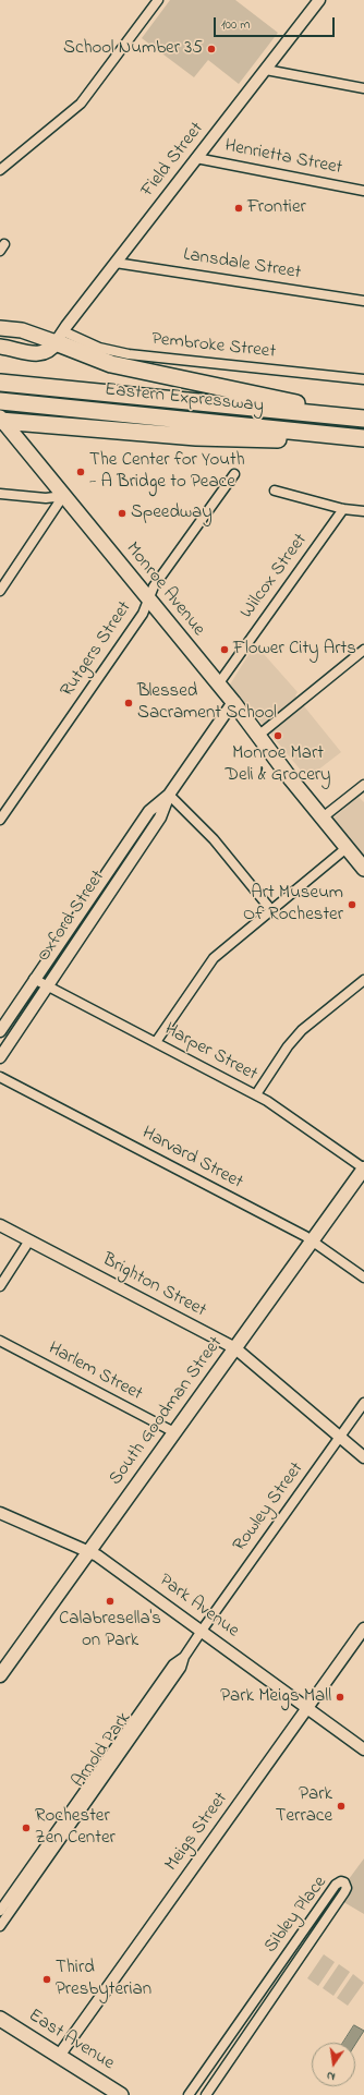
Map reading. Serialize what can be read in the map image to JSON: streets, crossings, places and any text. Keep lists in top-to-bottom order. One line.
{"streets":{"highway":["Eastern Expressway"],"main road":["Monroe Avenue","South Goodman Street","East Avenue"],"street":["Henrietta Street","Field Street","Lansdale Street","Pembroke Street","Wilcox Street","Rutgers Street","Oxford Street","Harper Street","Harvard Street","Brighton Street","Harlem Street","Rowley Street","Park Avenue","Arnold Park","Meigs Street","Sibley Place"]},"crossings":[["Henrietta Street","Field Street"],["Field Street","Lansdale Street"],["Field Street","Pembroke Street"],["Wilcox Street","Monroe Avenue"],["Monroe Avenue","Rutgers Street"],["Monroe Avenue","Oxford Street"],["Oxford Street","Harper Street"],["Harper Street","South Goodman Street"],["Harvard Street","South Goodman Street"],["Brighton Street","South Goodman Street"],["Brighton Street","Rowley Street"],["Harlem Street","South Goodman Street"],["South Goodman Street","Park Avenue"],["Rowley Street","Park Avenue"],["Rowley Street","Arnold Park"],["Park Avenue","Arnold Park"],["Park Avenue","Meigs Street"],["Meigs Street","East Avenue"]],"places":["School Number 35","Frontier","The Center for Youth - A Bridge to Peace","Speedway","Flower City Arts","Blessed Sacrament School","Monroe Mart Deli & Grocery","Art Museum Of Rochester","Calabresella's on Park","Park Meigs Mall","Park Terrace","Rochester Zen Center","Third Presbyterian"],"scale_bar":"100 m","north":"bottom"}
